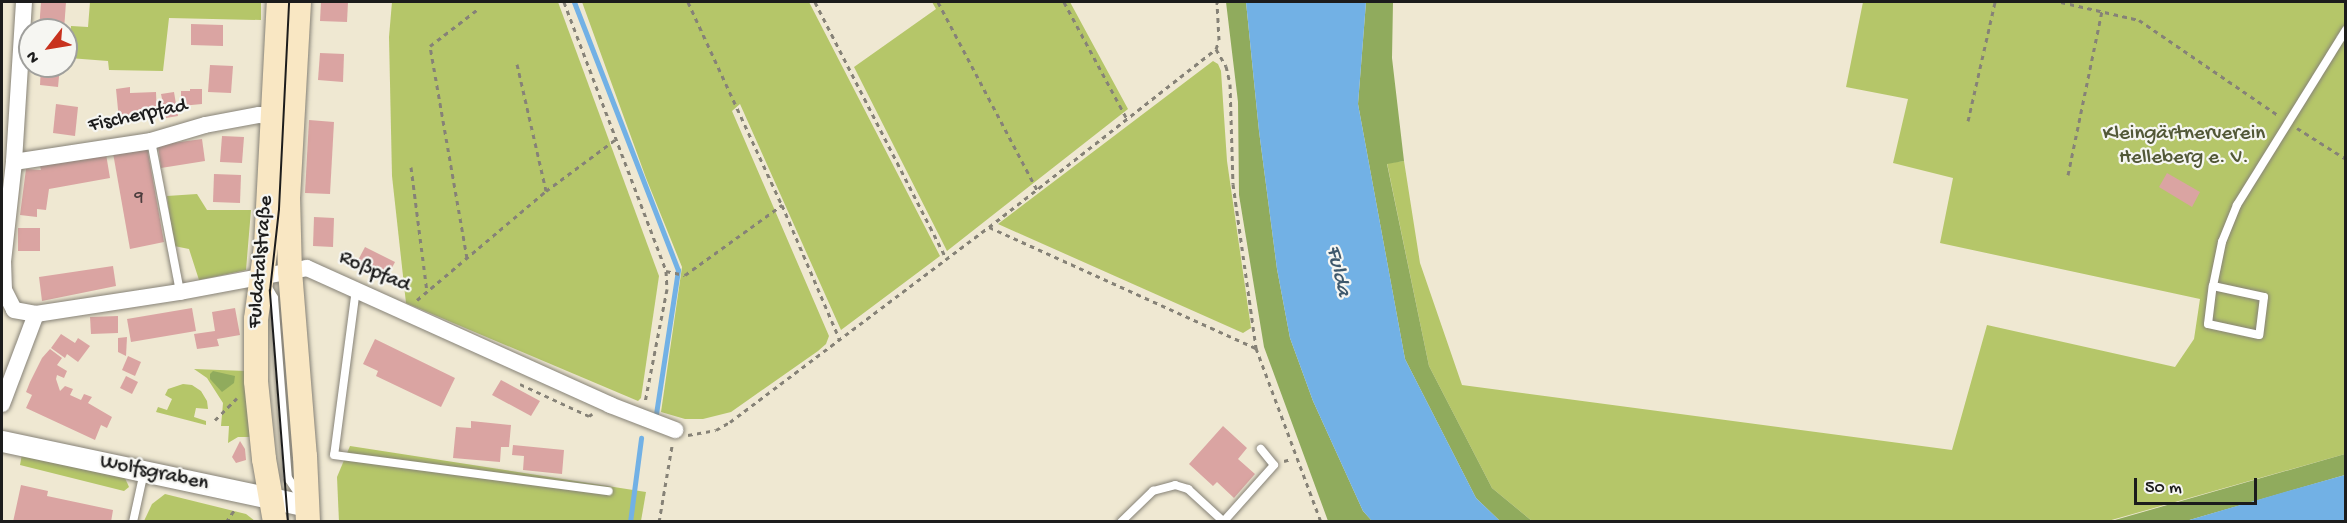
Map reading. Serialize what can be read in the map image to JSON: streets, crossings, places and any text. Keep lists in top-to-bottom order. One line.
{"streets":{"main road":["Fuldatalstraße"],"street":["Fischerpfad","Roßpfad","Wolfsgraben"]},"crossings":[["Fischerpfad","Fuldatalstraße"],["Fuldatalstraße","Roßpfad"],["Fuldatalstraße","Wolfsgraben"]],"water":["Fulda"],"parks":["Kleingärtnerverein Helleberg e. V."],"house_numbers":["9"],"scale_bar":"50 m","north":"bottom left"}
